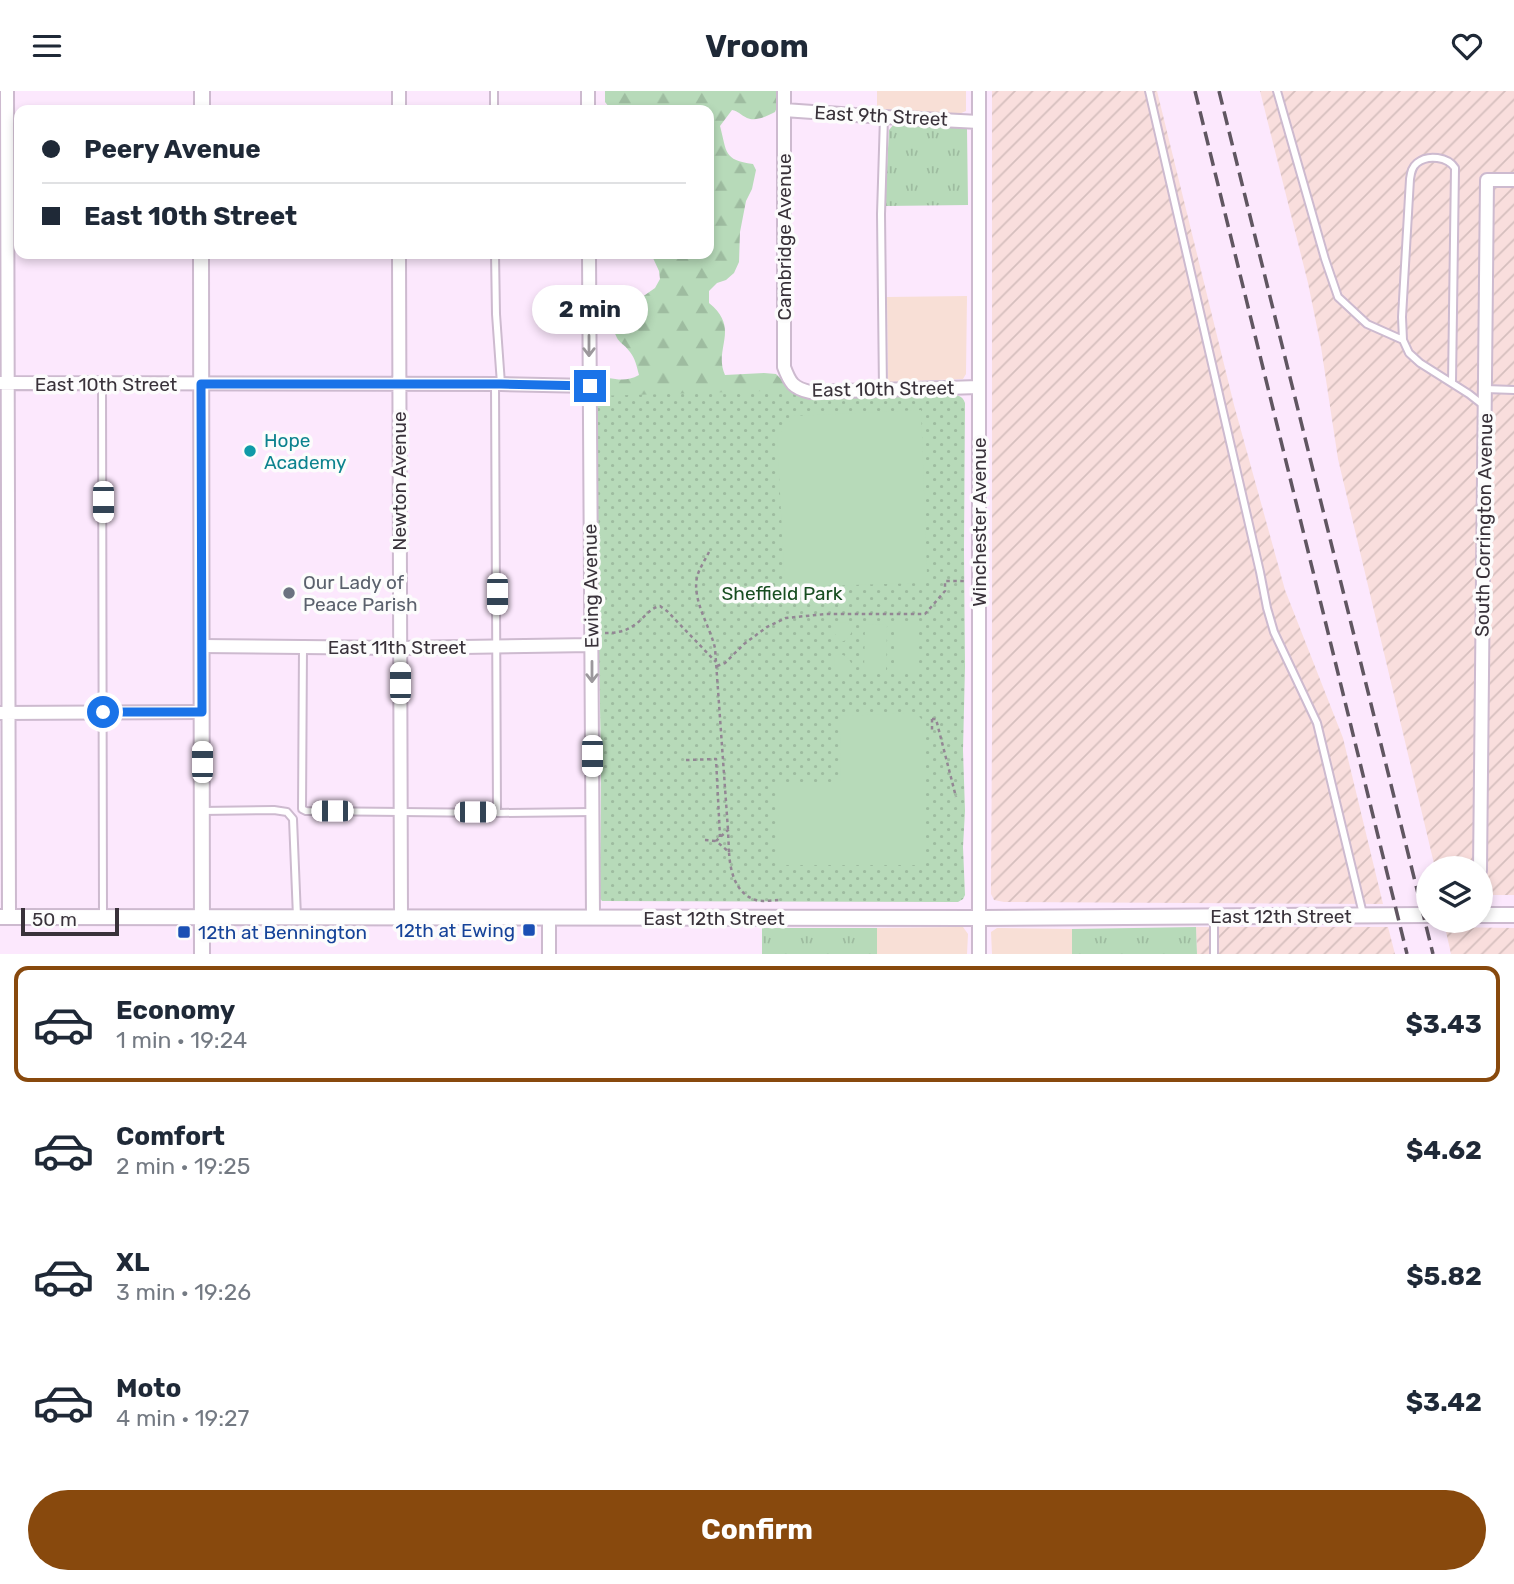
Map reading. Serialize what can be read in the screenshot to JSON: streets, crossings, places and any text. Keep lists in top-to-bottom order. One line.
{"streets":{"street":["East 9th Street","Cambridge Avenue","East 10th Street","Newton Avenue","Winchester Avenue","South Corrington Avenue","Ewing Avenue","East 11th Street","East 12th Street"]},"crossings":[["East 9th Street","Cambridge Avenue"],["East 9th Street","Winchester Avenue"],["Cambridge Avenue","East 10th Street"],["East 10th Street","Newton Avenue"],["East 10th Street","Winchester Avenue"],["East 10th Street","Ewing Avenue"],["Newton Avenue","East 11th Street"],["Newton Avenue","East 12th Street"],["Winchester Avenue","East 12th Street"],["Ewing Avenue","East 11th Street"],["Ewing Avenue","East 12th Street"]],"one_way":["Ewing Avenue"],"parks":["Sheffield Park"],"places":{"other":["Hope Academy","Our Lady of Peace Parish"],"transit":["12th at Ewing","12th at Bennington"]},"scale_bar":"50 m","page":{"header":"Vroom","banner":["Peery Avenue","East 10th Street"],"bubble":"2 min","scale":"50 m","list":[{"name":"Economy","note":"1 min · 19:24","value":"$3.43"},{"name":"Comfort","note":"2 min · 19:25","value":"$4.62"},{"name":"XL","note":"3 min · 19:26","value":"$5.82"},{"name":"Moto","note":"4 min · 19:27","value":"$3.42"}],"buttons":"Confirm"}}
